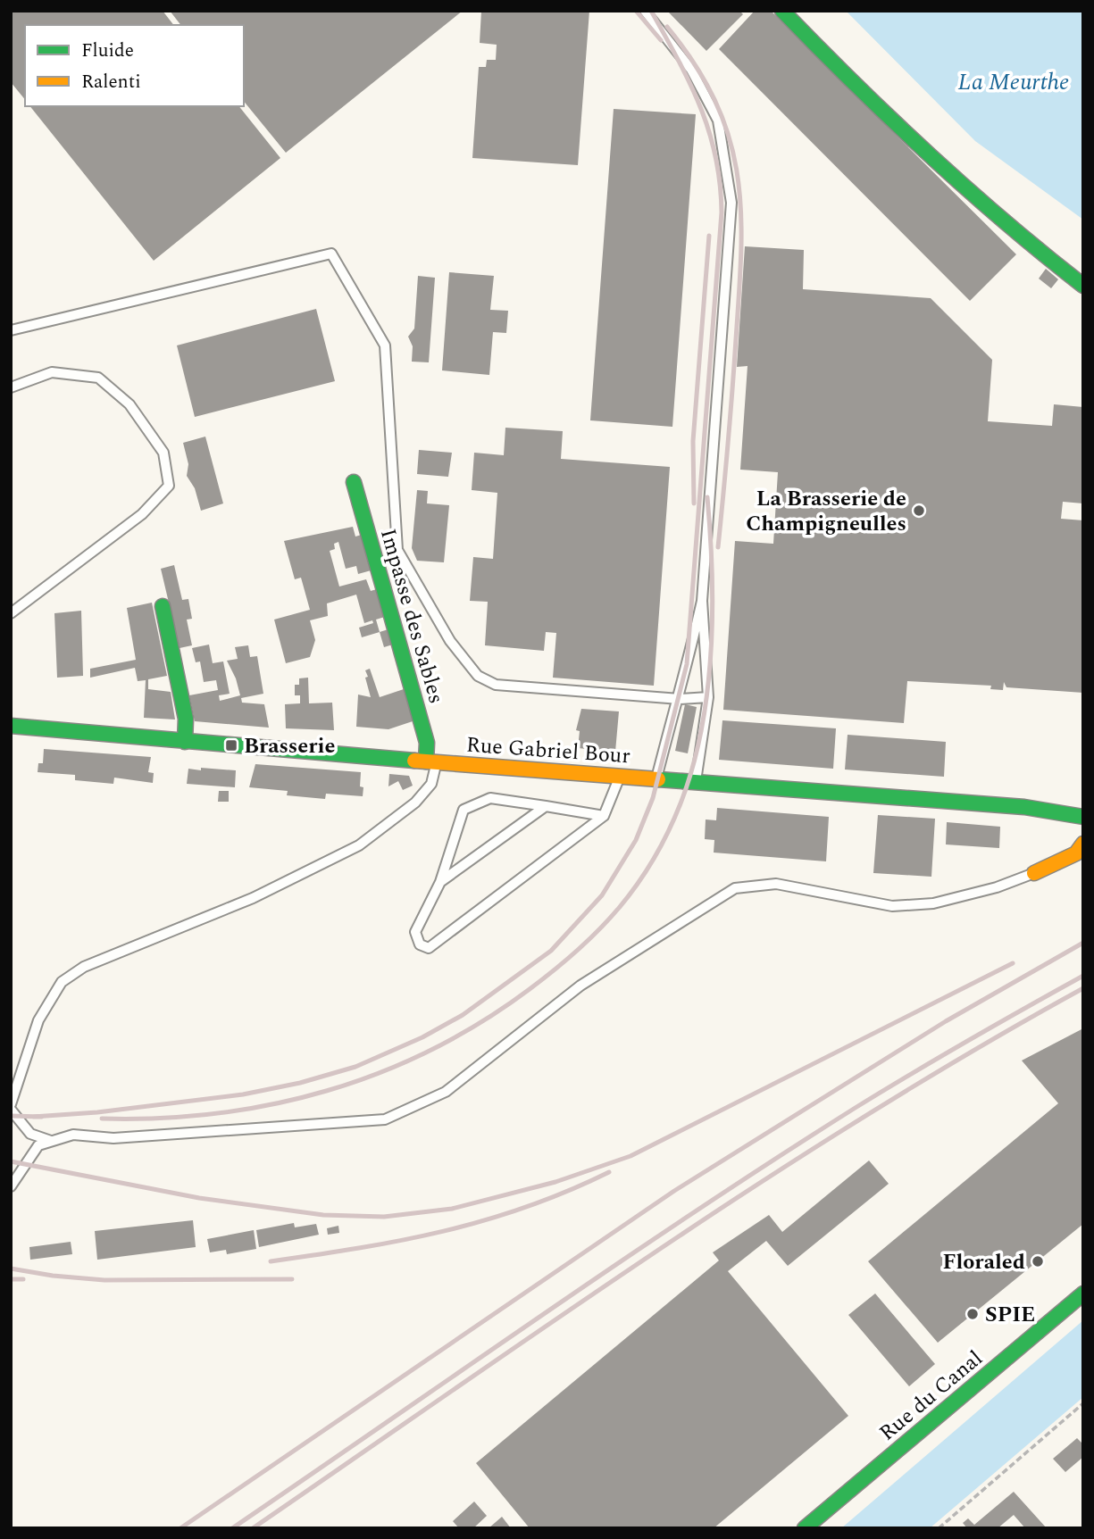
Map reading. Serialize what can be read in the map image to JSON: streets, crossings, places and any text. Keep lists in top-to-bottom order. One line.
{"streets":{"street":["Impasse des Sables","Rue Gabriel Bour","Rue du Canal"]},"crossings":[["Impasse des Sables","Rue Gabriel Bour"]],"water":["La Meurthe"],"places":{"other":["La Brasserie de Champigneulles","Floraled","SPIE"],"transit":["Brasserie"]},"legend":["Fluide","Ralenti"]}
